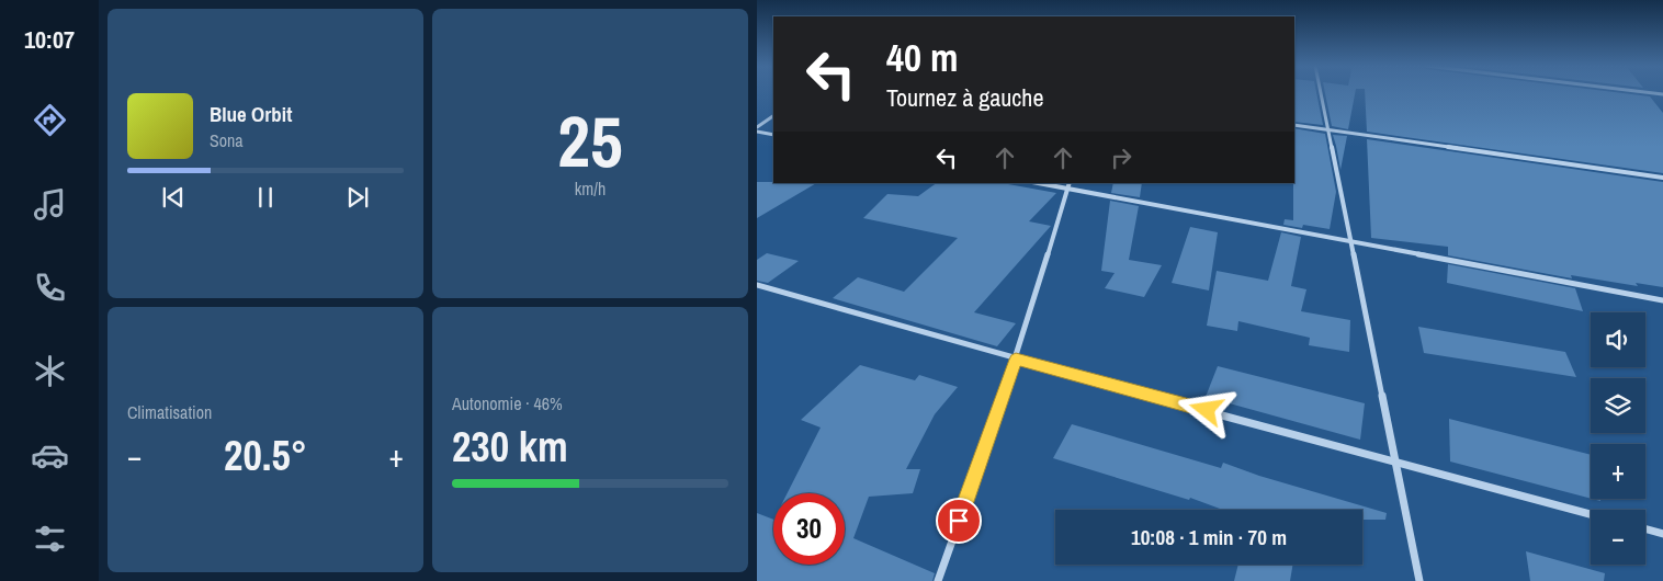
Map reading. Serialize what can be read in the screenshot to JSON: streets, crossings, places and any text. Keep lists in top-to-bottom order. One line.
{"page":{"tabs":"10:07","tile":[["25","km/h"],"Climatisation",["Autonomie · 46%","230 km"]],"turn":["40 m","Tournez à gauche"],"song":["Blue Orbit","Sona"],"map_buttons":["+","−"],"heat":["−","20.5°","+"],"limit":"30","trip":"10:08 · 1 min · 70 m"}}
